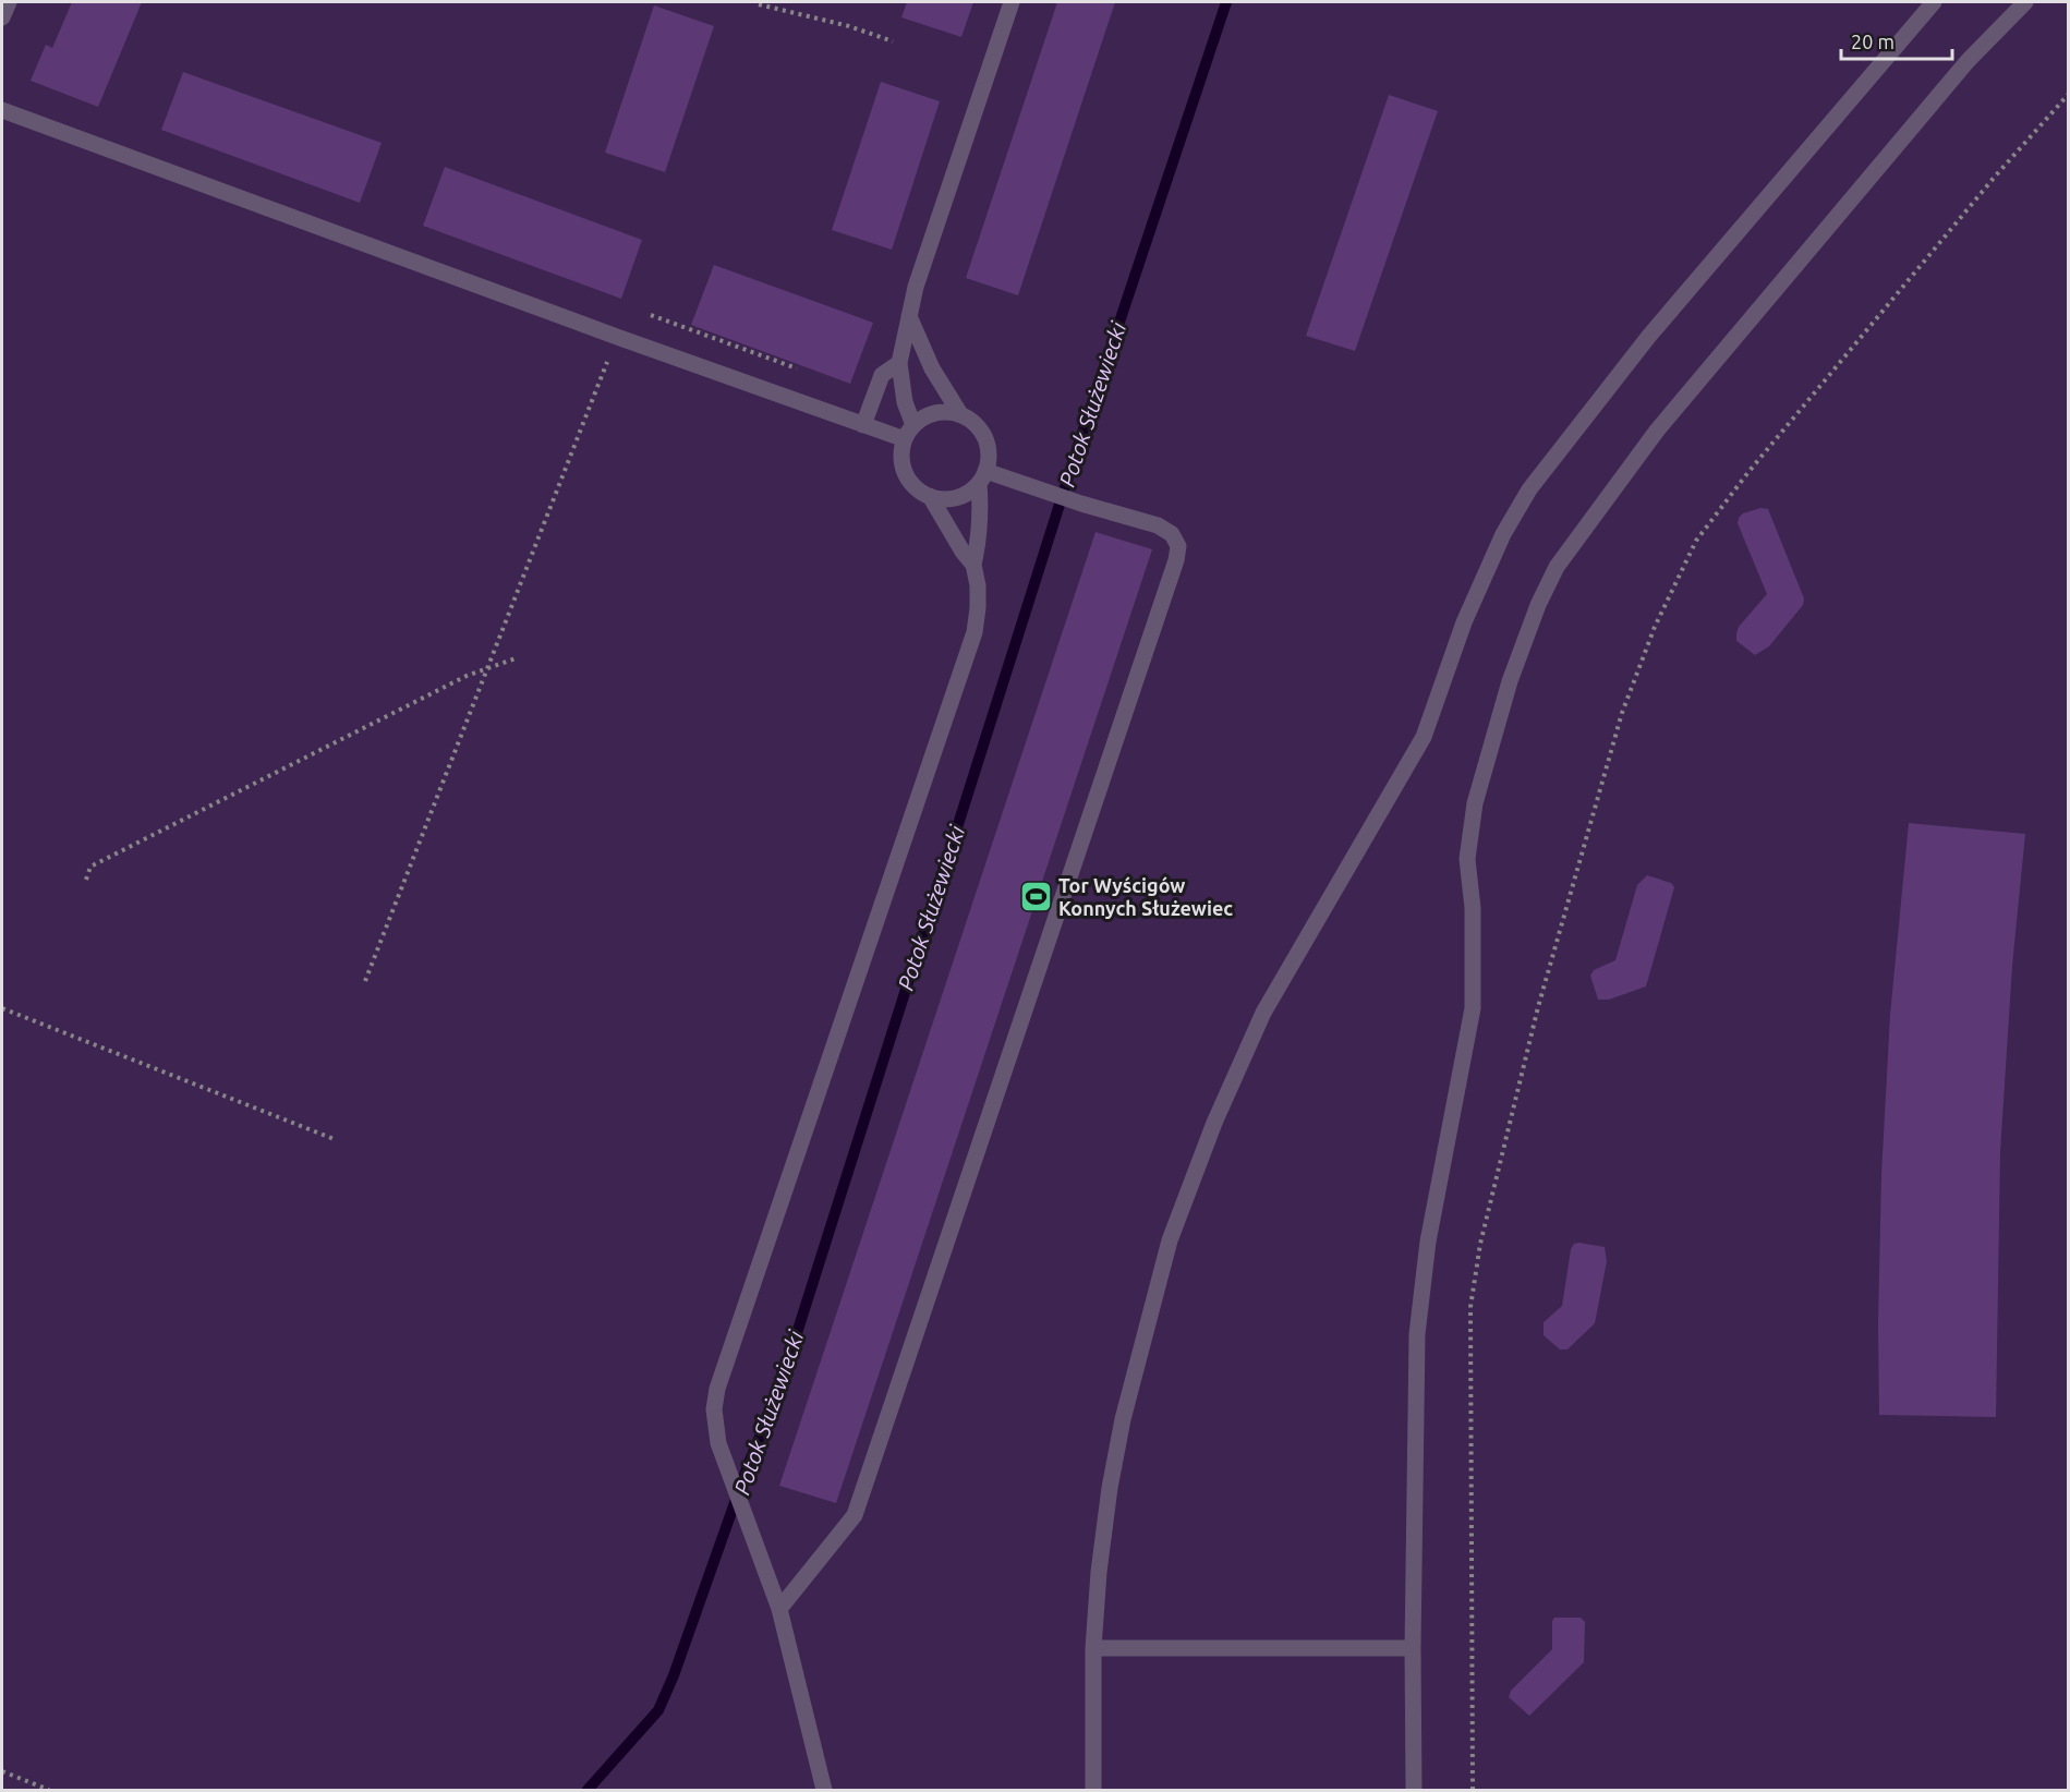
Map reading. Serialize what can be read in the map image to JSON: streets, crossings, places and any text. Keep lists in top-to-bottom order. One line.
{"water":["Potok Służewiecki"],"places":{"sports":["Tor Wyścigów Konnych Służewiec"]},"scale_bar":"20 m"}
